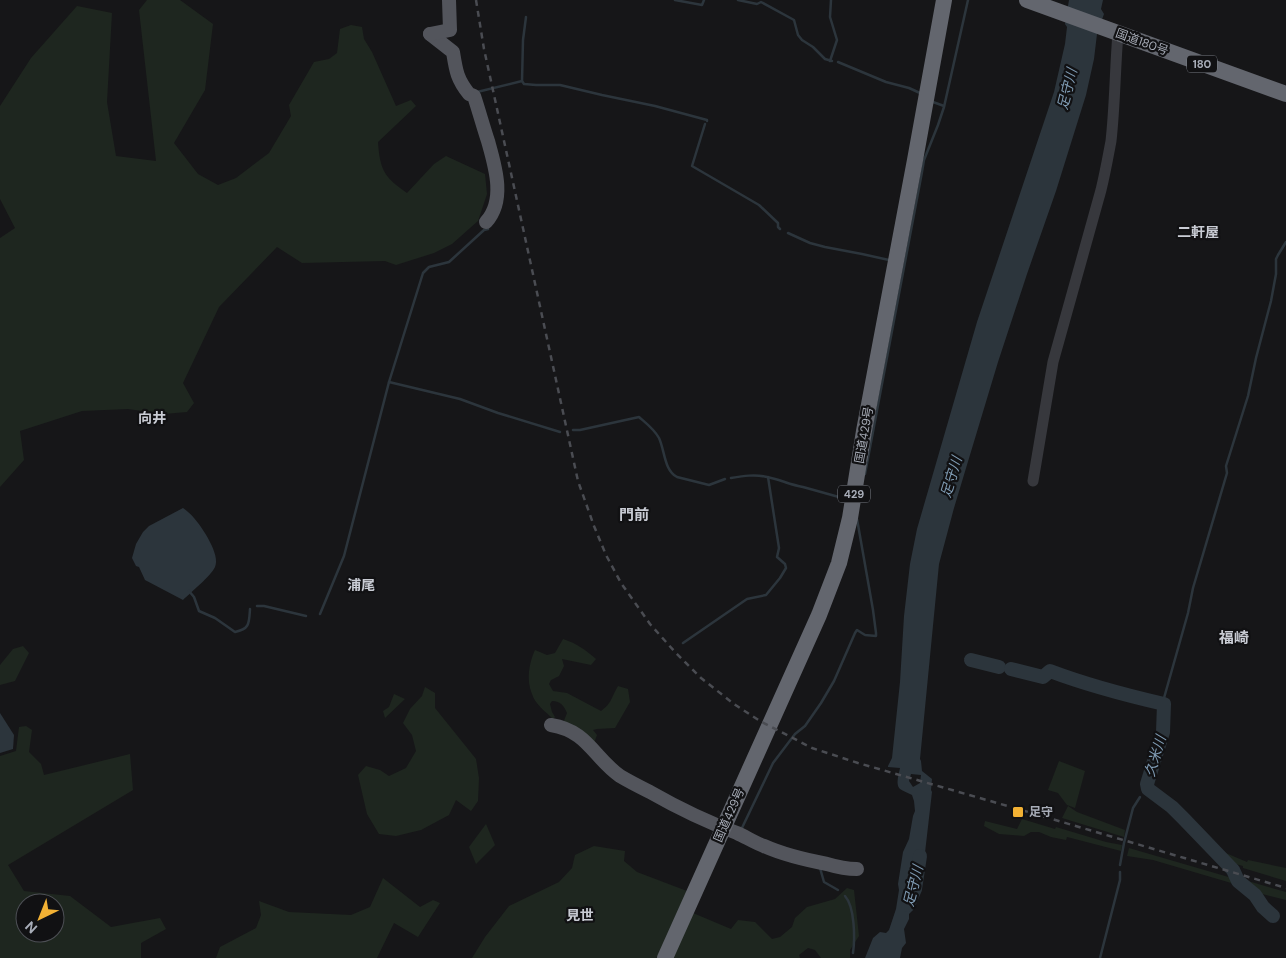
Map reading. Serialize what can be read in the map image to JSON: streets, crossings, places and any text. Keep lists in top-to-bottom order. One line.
{"streets":{"highway":["国道180号","180","国道429号","429"]},"districts":["二軒屋","向井","門前","浦尾","福崎","見世"],"water":["足守川","久米川"],"places":{"transit":["足守"]},"north":"bottom left"}
